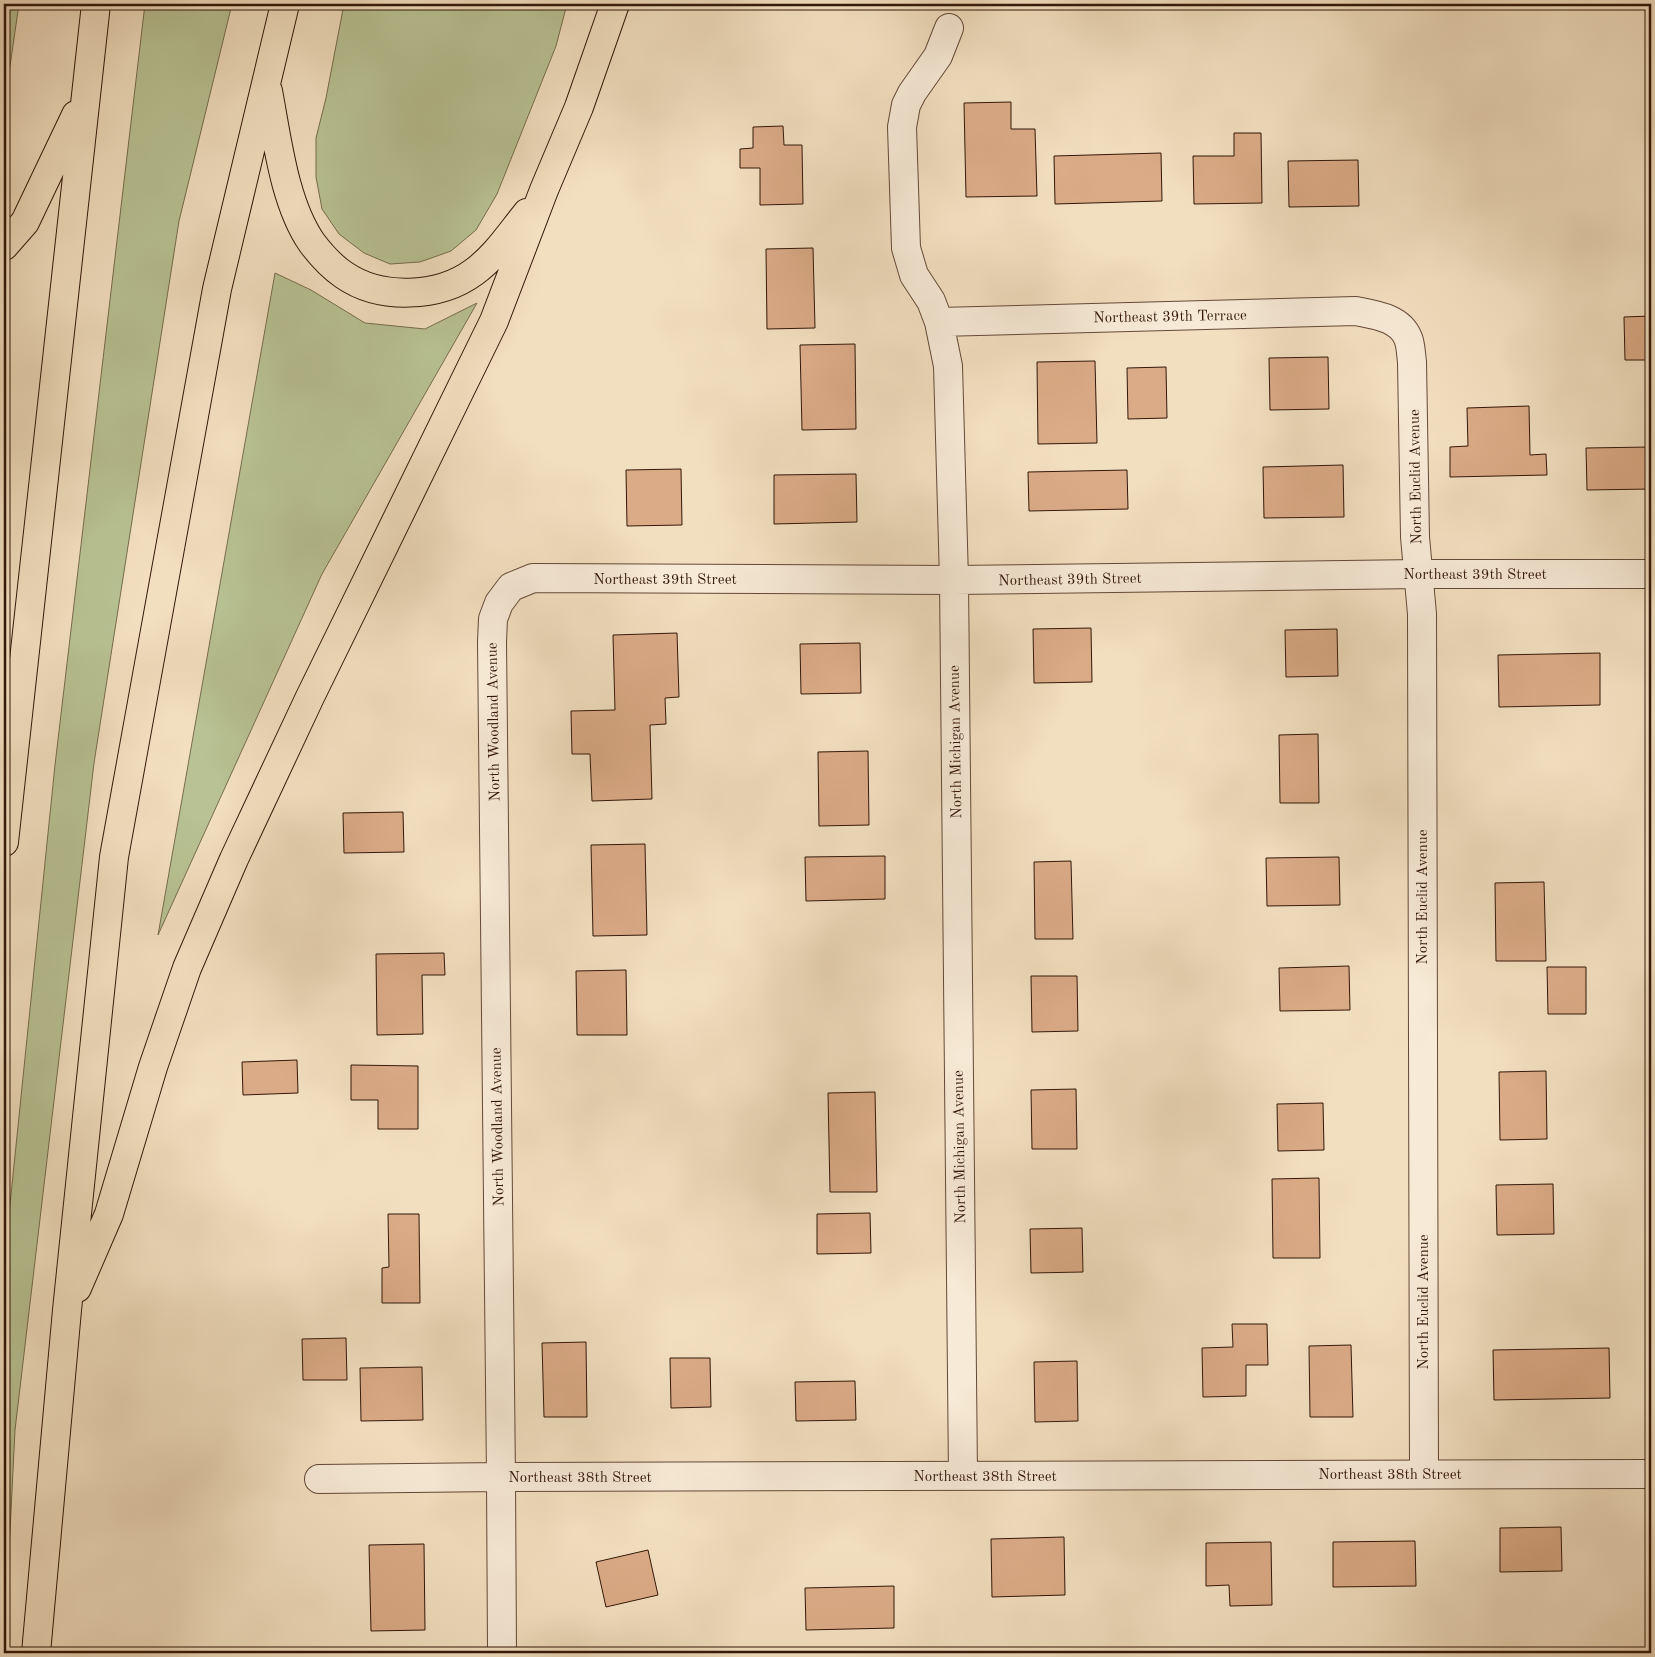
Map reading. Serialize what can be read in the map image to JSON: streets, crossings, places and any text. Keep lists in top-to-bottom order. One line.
{"streets":{"street":["Northeast 39th Terrace","North Euclid Avenue","Northeast 39th Street","North Woodland Avenue","North Michigan Avenue","Northeast 38th Street"]},"crossings":[["Northeast 39th Terrace","North Euclid Avenue"],["Northeast 39th Terrace","North Michigan Avenue"],["North Euclid Avenue","Northeast 39th Street"],["North Euclid Avenue","Northeast 38th Street"],["Northeast 39th Street","North Woodland Avenue"],["Northeast 39th Street","North Michigan Avenue"],["North Woodland Avenue","Northeast 38th Street"],["North Michigan Avenue","Northeast 38th Street"]]}
